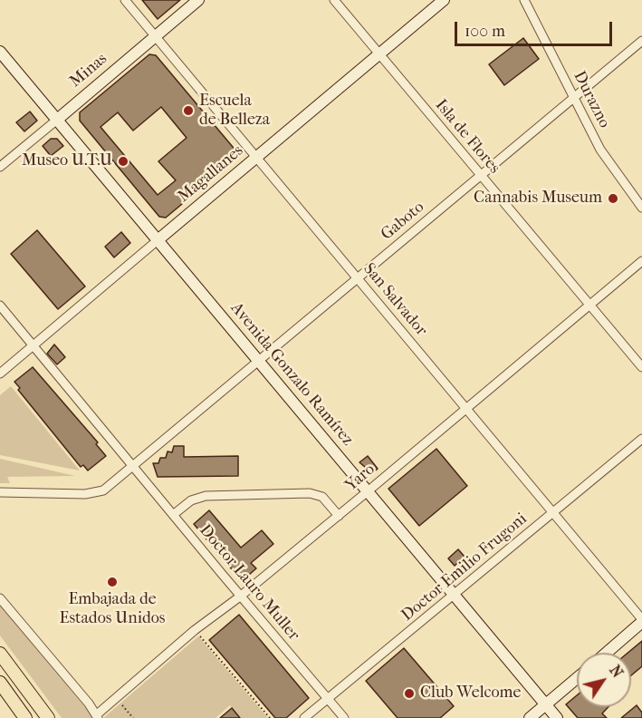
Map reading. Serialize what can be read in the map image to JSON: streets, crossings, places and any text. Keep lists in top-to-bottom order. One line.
{"streets":{"street":["Minas","Durazno","Isla de Flores","Magallanes","Gaboto","San Salvador","Avenida Gonzalo Ramírez","Yaro","Doctor Emilio Frugoni","Doctor Lauro Muller"]},"crossings":[["Minas","San Salvador"],["Minas","Avenida Gonzalo Ramírez"],["Durazno","Gaboto"],["Isla de Flores","Magallanes"],["Isla de Flores","Gaboto"],["Isla de Flores","Yaro"],["Magallanes","San Salvador"],["Magallanes","Avenida Gonzalo Ramírez"],["Magallanes","Doctor Lauro Muller"],["Gaboto","San Salvador"],["Gaboto","Avenida Gonzalo Ramírez"],["Gaboto","Doctor Lauro Muller"],["San Salvador","Yaro"],["San Salvador","Doctor Emilio Frugoni"],["Avenida Gonzalo Ramírez","Yaro"],["Avenida Gonzalo Ramírez","Doctor Emilio Frugoni"],["Yaro","Doctor Lauro Muller"],["Doctor Emilio Frugoni","Doctor Lauro Muller"]],"places":["Escuela de Belleza","Museo U.T.U","Cannabis Museum","Embajada de Estados Unidos","Club Welcome"],"scale_bar":"100 m","north":"top right"}
